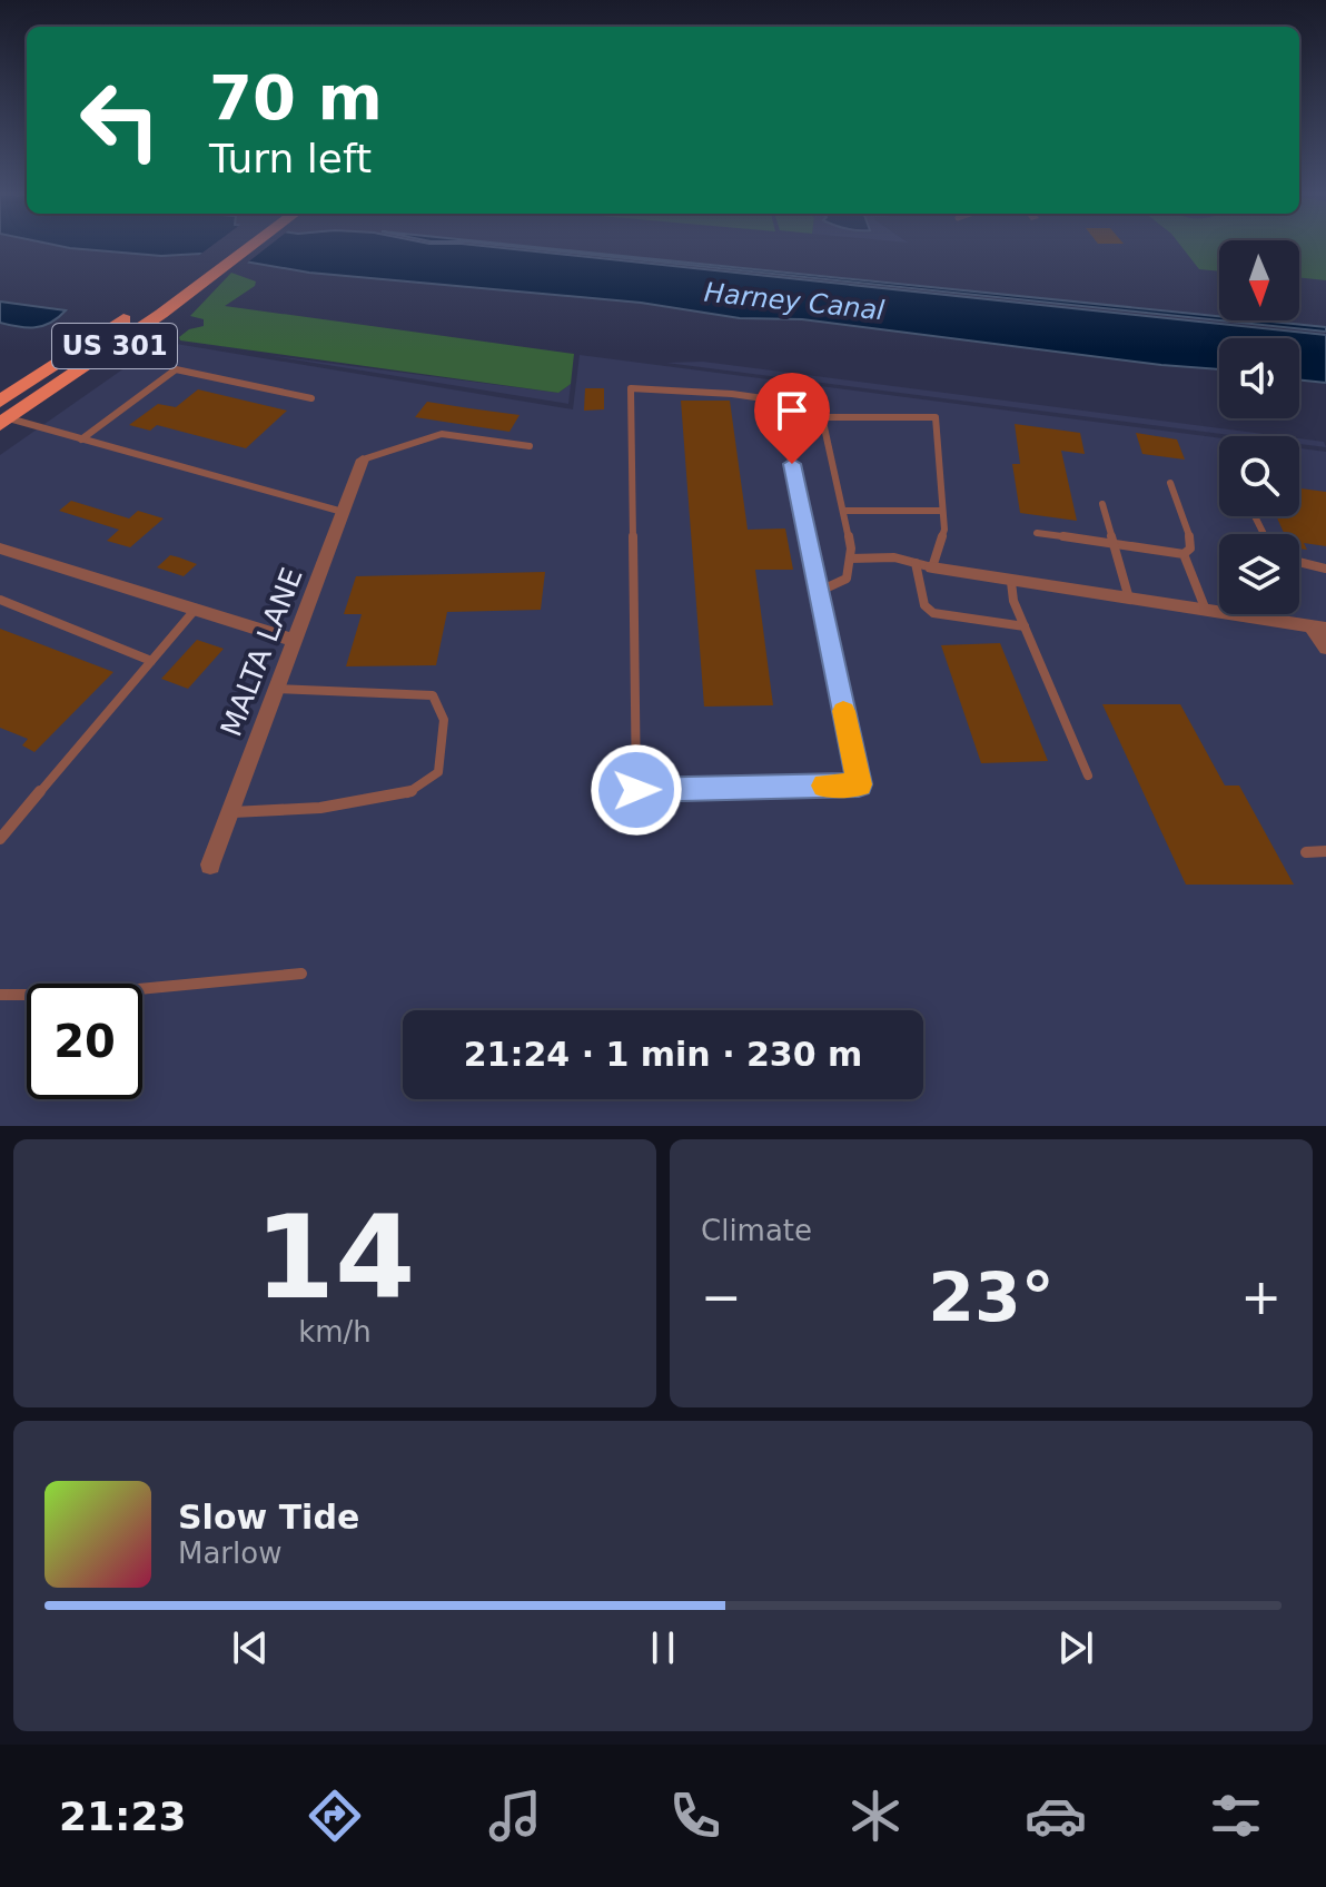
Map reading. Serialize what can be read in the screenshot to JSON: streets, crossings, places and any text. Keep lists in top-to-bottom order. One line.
{"streets":{"main road":["US 301"],"street":["MALTA LANE"]},"water":["Harney Canal"],"north":"bottom","page":{"turn":["70 m","Turn left"],"limit":"20","trip":"21:24 · 1 min · 230 m","tile":[["14","km/h"],"Climate"],"heat":["−","23°","+"],"song":["Slow Tide","Marlow"],"tabs":"21:23"}}
